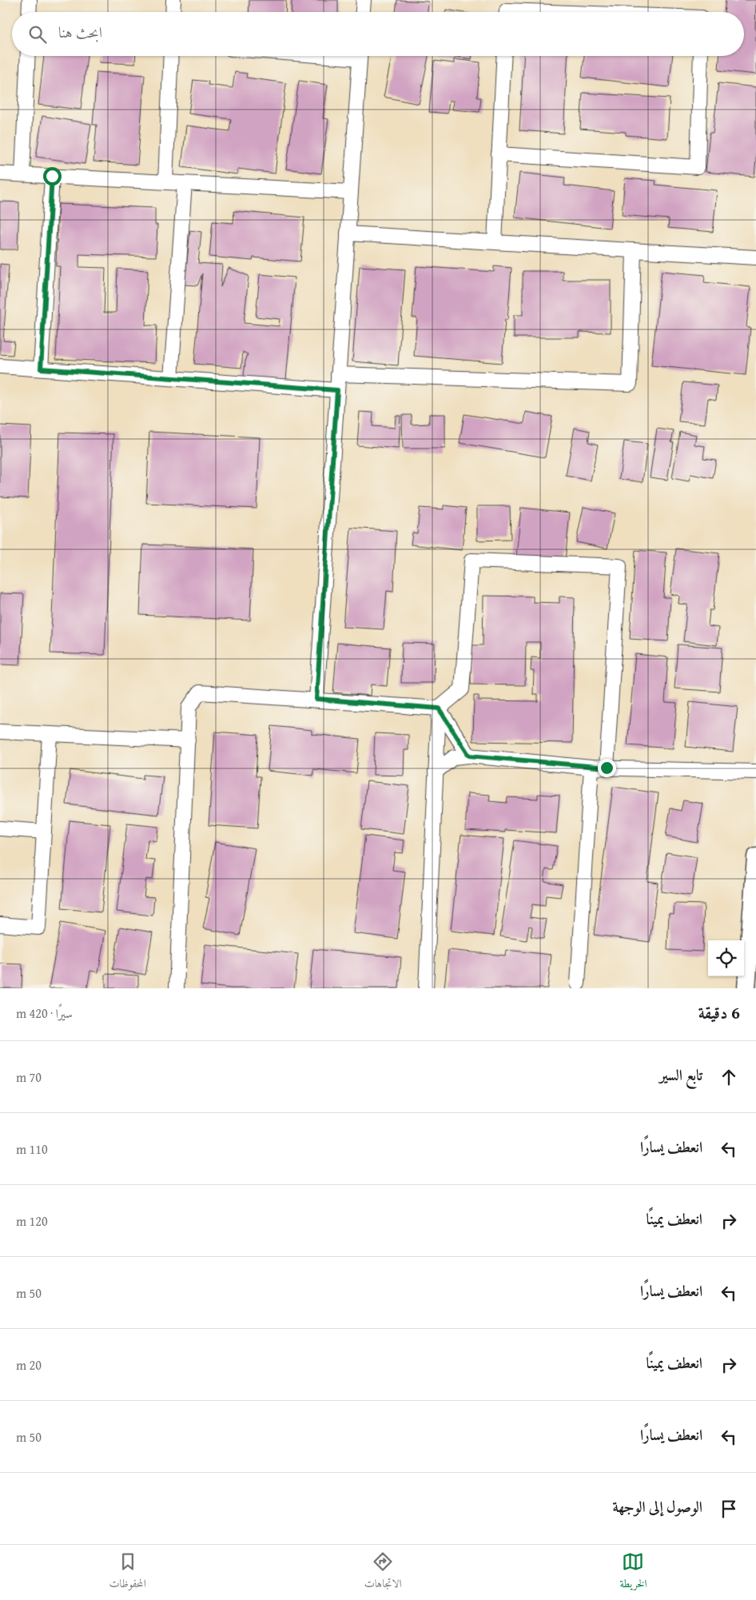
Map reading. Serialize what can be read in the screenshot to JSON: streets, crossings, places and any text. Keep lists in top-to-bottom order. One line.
{"page":{"search":"ابحث هنا","heading":["6 دقيقة","سيرًا · 420 m"],"list":[["تابع السير","70 m"],["انعطف يسارًا","110 m"],["انعطف يمينًا","120 m"],["انعطف يسارًا","50 m"],["انعطف يمينًا","20 m"],["انعطف يسارًا","50 m"],"الوصول إلى الوجهة"],"nav":["الخريطة","الاتجاهات","المحفوظات"]}}
